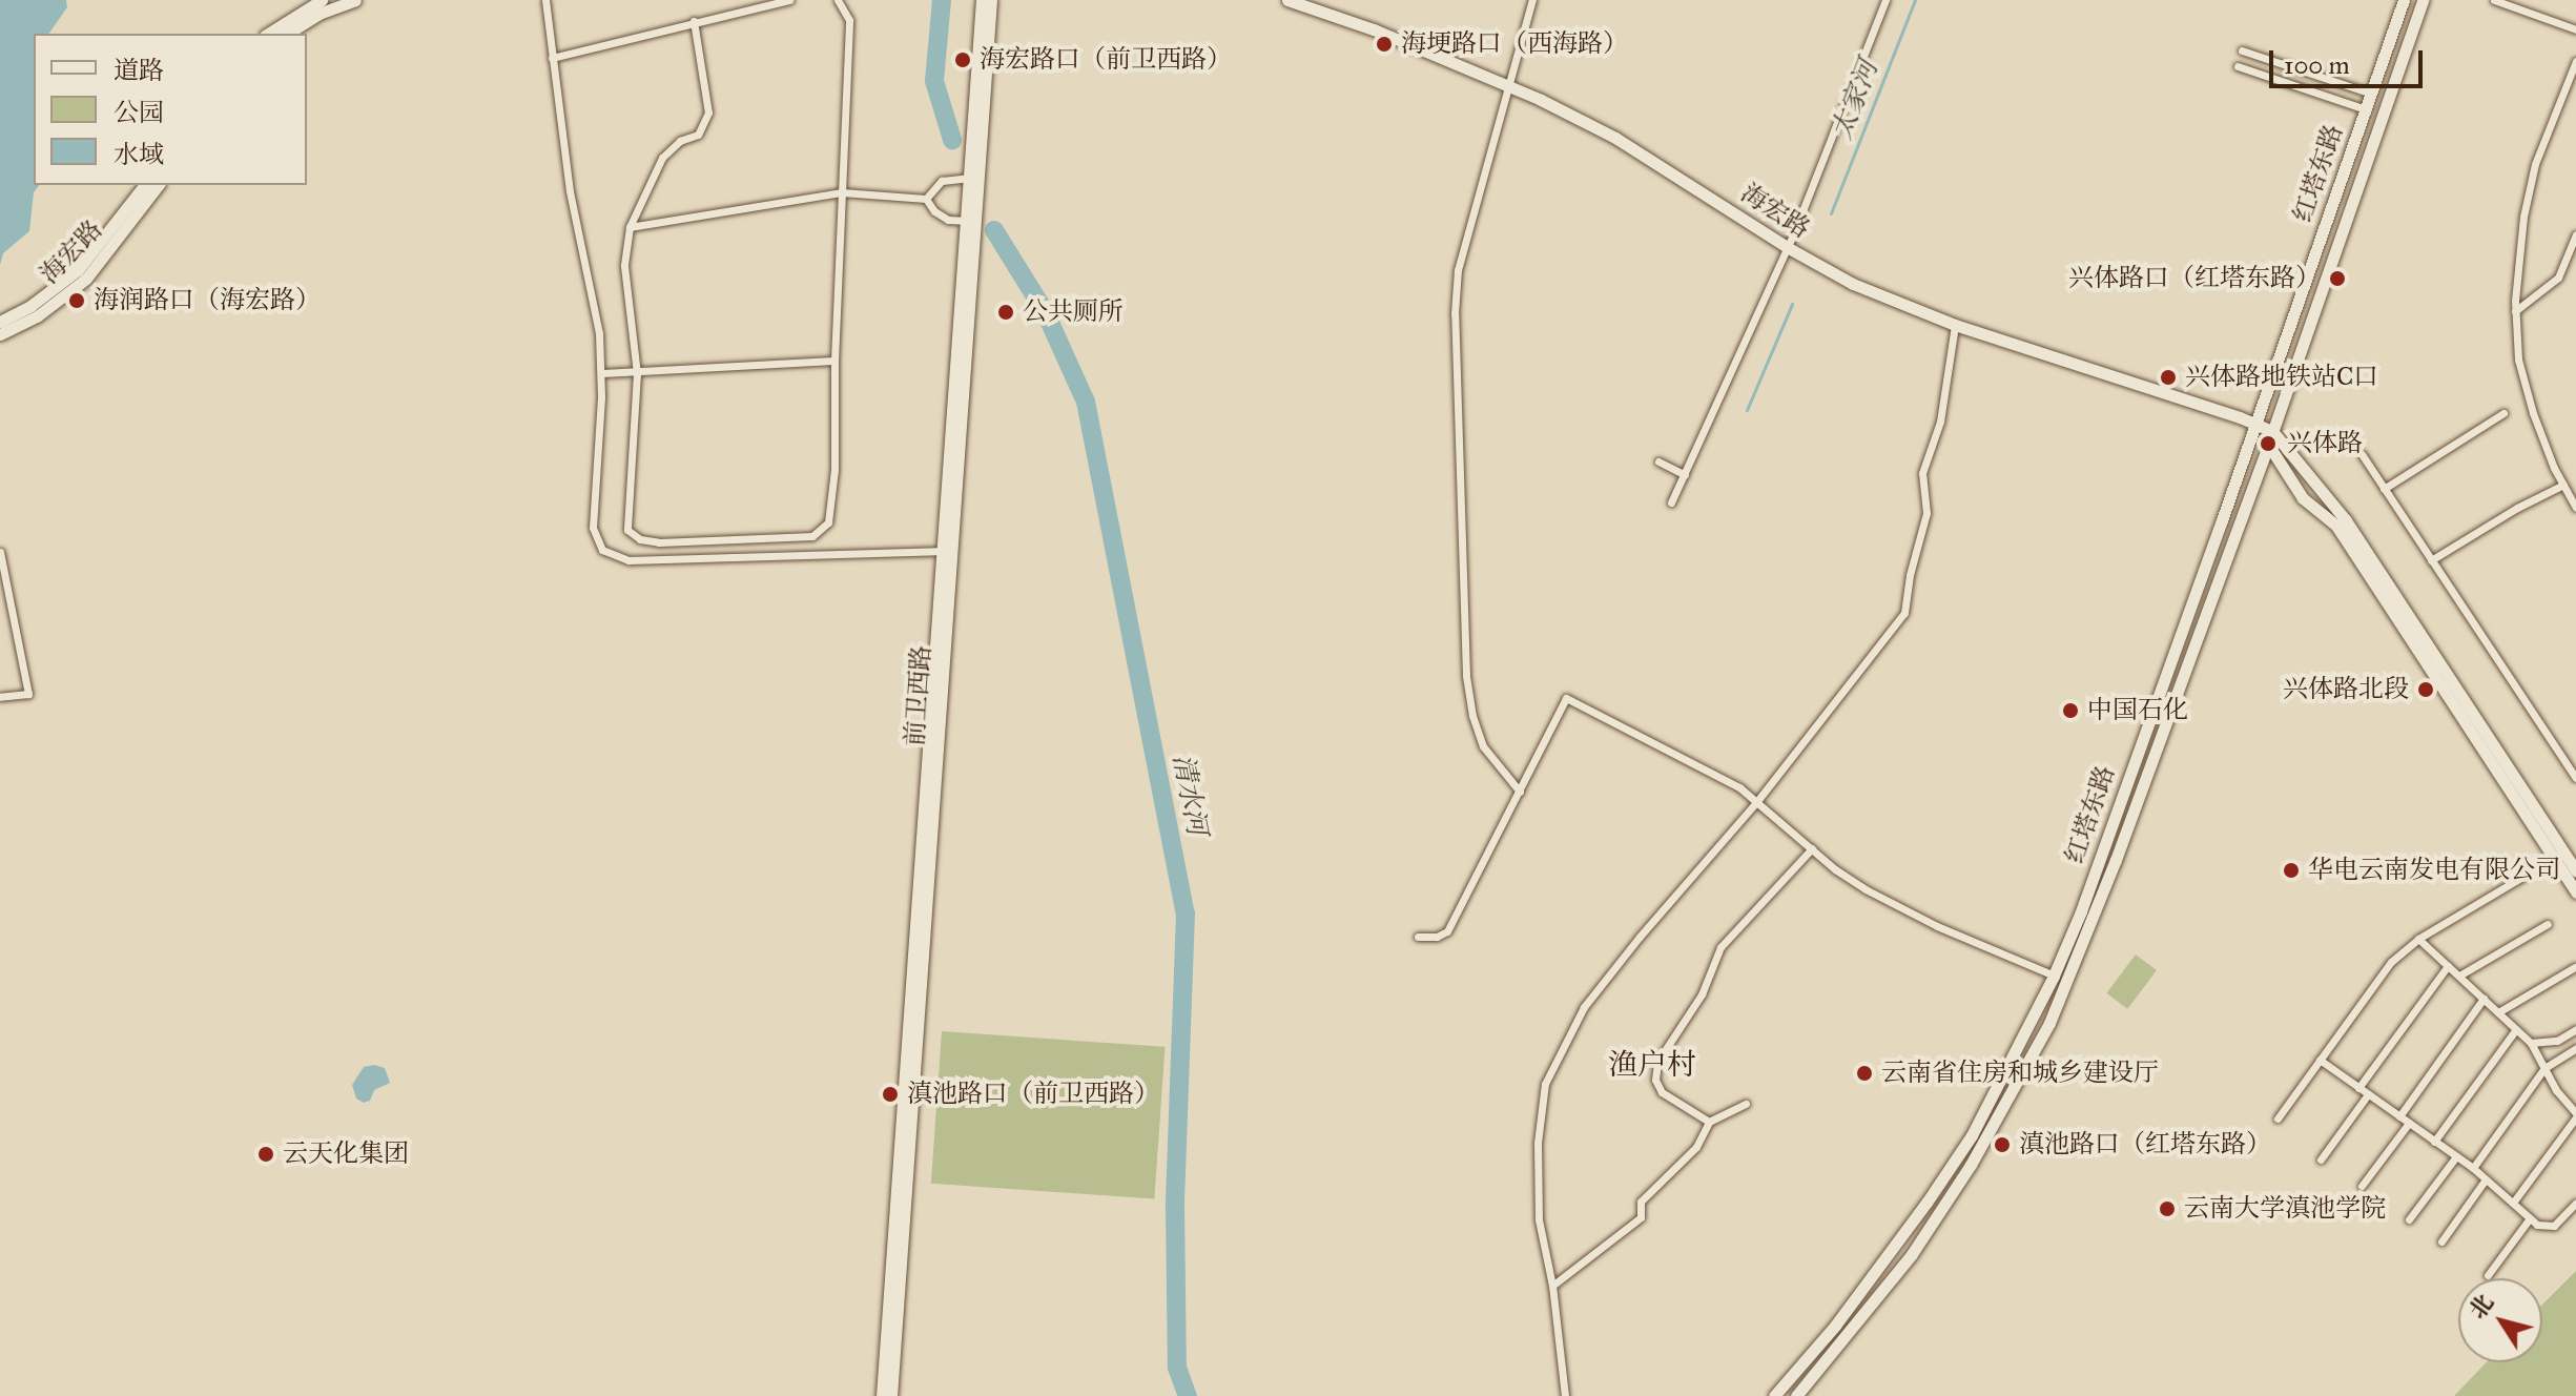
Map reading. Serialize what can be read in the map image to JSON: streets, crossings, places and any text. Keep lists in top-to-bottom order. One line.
{"streets":{"main road":["红塔东路","海宏路","前卫西路"]},"crossings":[["红塔东路","海宏路"]],"districts":["渔户村"],"water":["太家河","清水河"],"places":["海埂路口（西海路）","海宏路口（前卫西路）","兴体路口（红塔东路）","海润路口（海宏路）","公共厕所","兴体路地铁站C口","兴体路","兴体路北段","中国石化","华电云南发电有限公司","云南省住房和城乡建设厅","滇池路口（前卫西路）","滇池路口（红塔东路）","云天化集团","云南大学滇池学院"],"legend":["道路","公园","水域"],"scale_bar":"100 m","north":"top left"}
